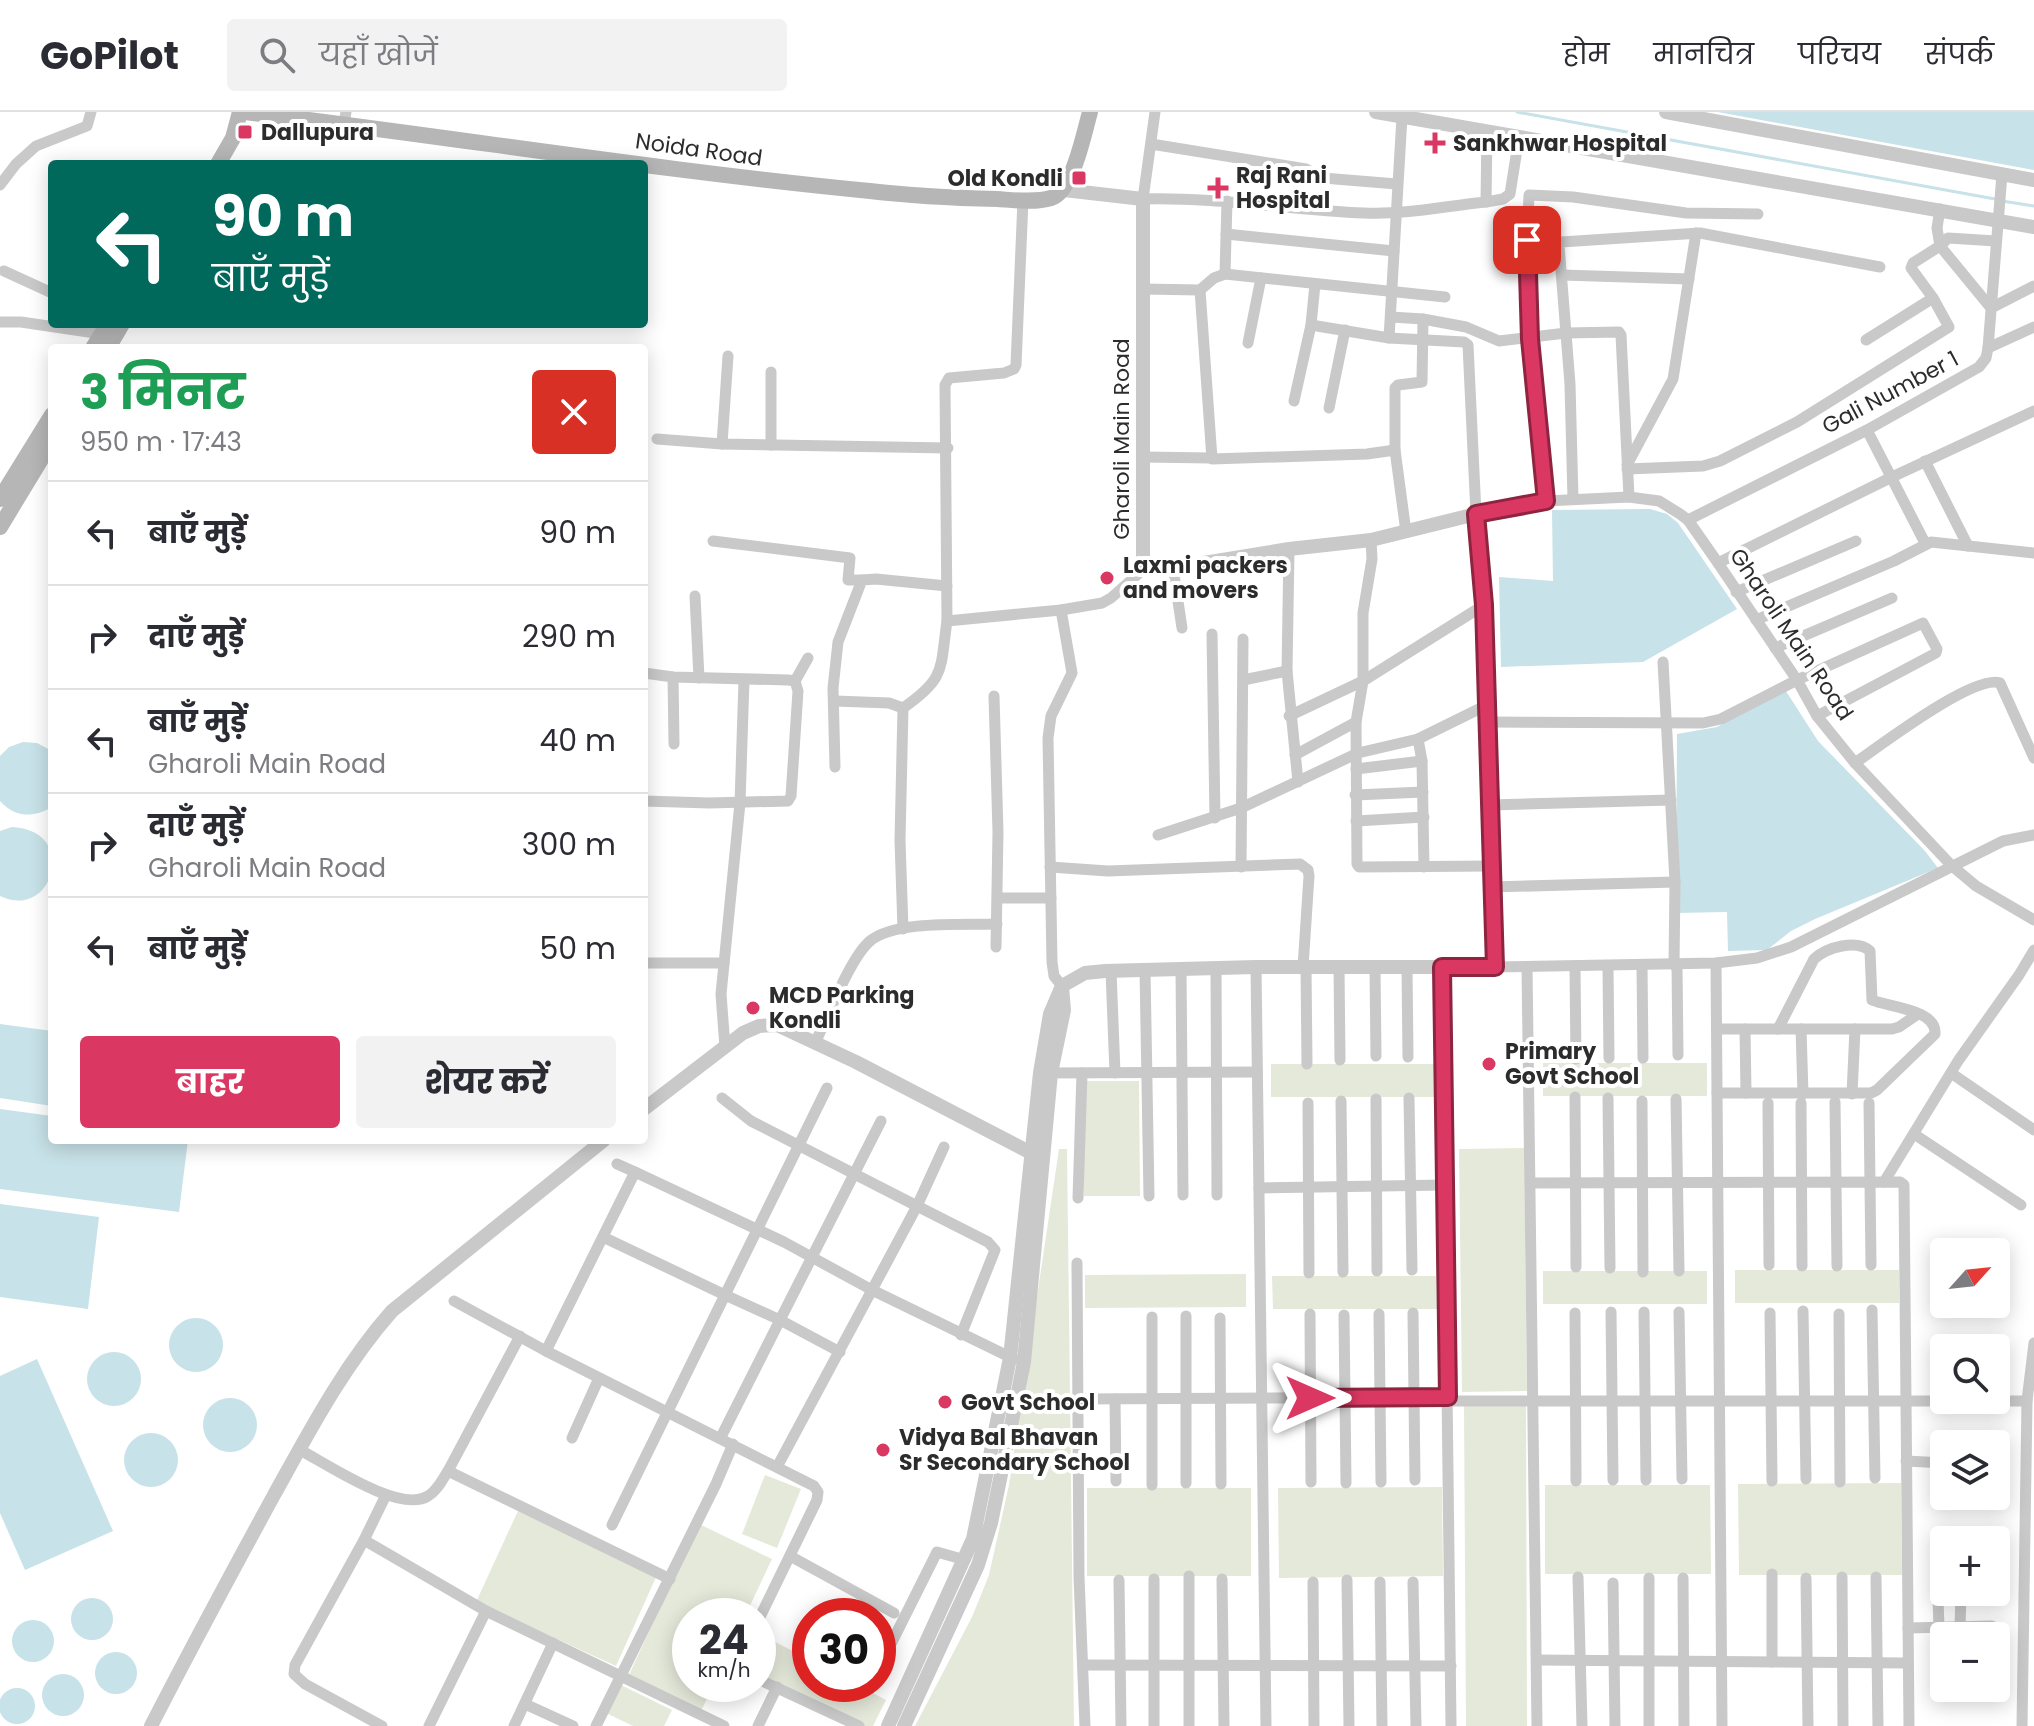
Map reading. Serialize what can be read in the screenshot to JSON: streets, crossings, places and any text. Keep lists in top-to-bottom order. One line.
{"streets":{"main road":["Noida Road"],"street":["Gali Number 1","Gharoli Main Road"]},"crossings":[["Gali Number 1","Gharoli Main Road"]],"places":{"transit":["Dallupura","Old Kondli"],"health":["Sankhwar Hospital","Raj Rani Hospital"],"other":["Laxmi packers and movers","MCD Parking Kondli","Primary Govt School","Govt School","Vidya Bal Bhavan Sr Secondary School"]},"north":"top right","page":{"header":"GoPilot","search":"यहाँ खोजें","nav":["होम","मानचित्र","परिचय","संपर्क"],"turn":["90 m","बाएँ मुड़ें"],"heading":["3 मिनट","950 m · 17:43"],"list":[{"name":"बाएँ मुड़ें","value":"90 m"},{"name":"दाएँ मुड़ें","value":"290 m"},{"name":"बाएँ मुड़ें","note":"Gharoli Main Road","value":"40 m"},{"name":"दाएँ मुड़ें","note":"Gharoli Main Road","value":"300 m"},{"name":"बाएँ मुड़ें","value":"50 m"}],"buttons":["बाहर","शेयर करें"],"map_buttons":["+","−"],"speed":"24 km/h","limit":"30"}}
